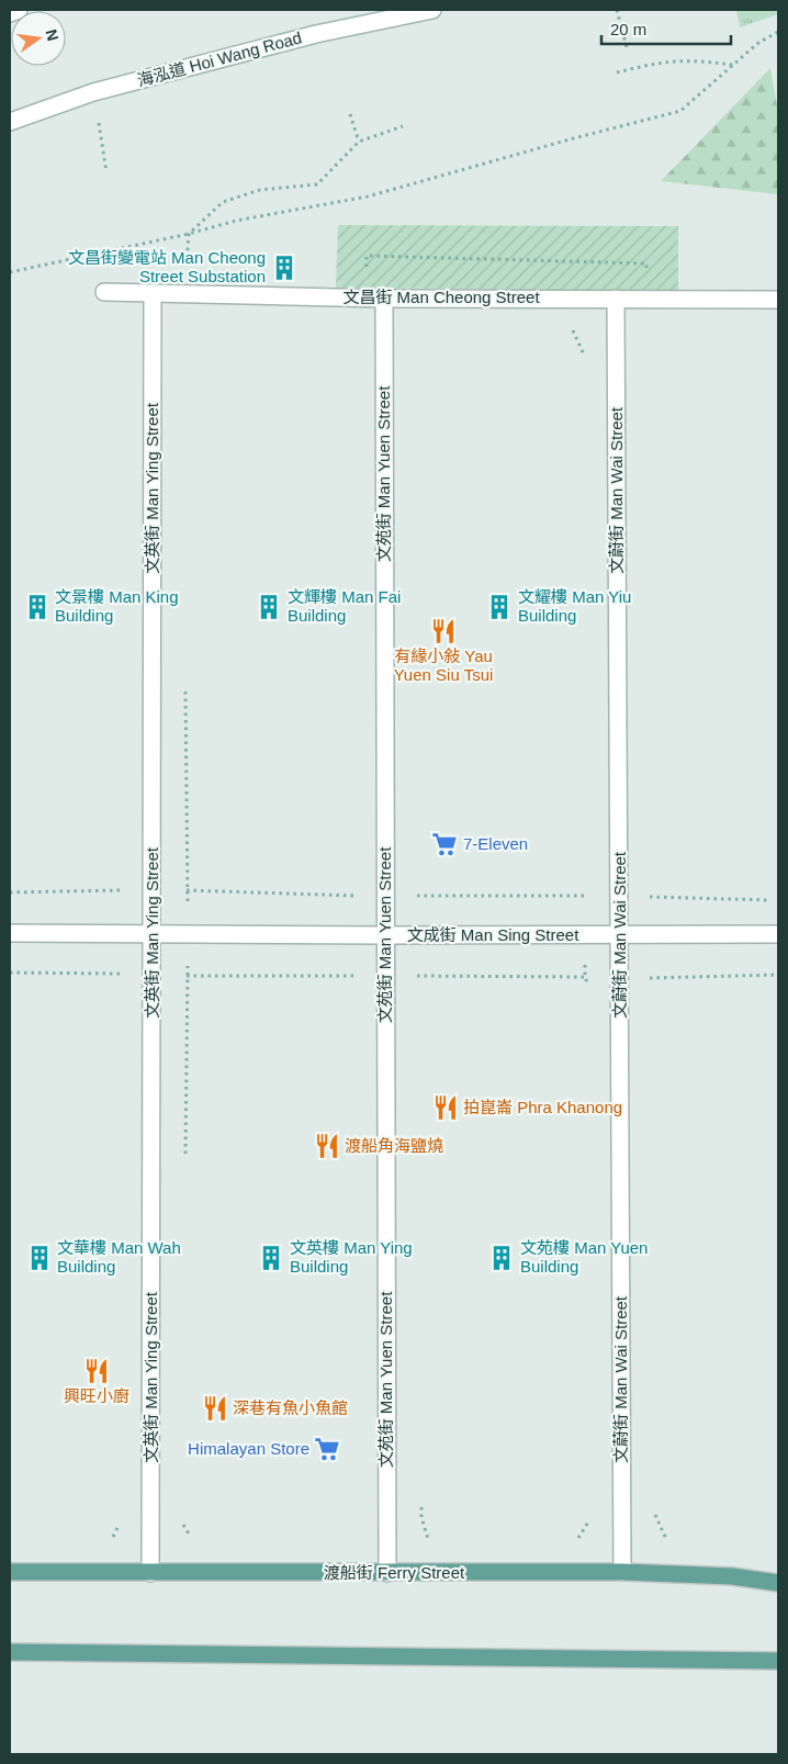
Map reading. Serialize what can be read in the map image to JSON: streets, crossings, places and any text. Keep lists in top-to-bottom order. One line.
{"streets":{"main road":["渡船街 Ferry Street"],"street":["海泓道 Hoi Wang Road","文昌街 Man Cheong Street","文苑街 Man Yuen Street","文英街 Man Ying Street","文蔚街 Man Wai Street","文成街 Man Sing Street"]},"crossings":[["文昌街 Man Cheong Street","文苑街 Man Yuen Street"],["文昌街 Man Cheong Street","文英街 Man Ying Street"],["文昌街 Man Cheong Street","文蔚街 Man Wai Street"],["文苑街 Man Yuen Street","文成街 Man Sing Street"],["文苑街 Man Yuen Street","渡船街 Ferry Street"],["文英街 Man Ying Street","文成街 Man Sing Street"],["文英街 Man Ying Street","渡船街 Ferry Street"],["文蔚街 Man Wai Street","文成街 Man Sing Street"],["文蔚街 Man Wai Street","渡船街 Ferry Street"]],"places":{"building":["文昌街變電站 Man Cheong Street Substation","文景樓 Man King Building","文輝樓 Man Fai Building","文耀樓 Man Yiu Building","文華樓 Man Wah Building","文英樓 Man Ying Building","文苑樓 Man Yuen Building"],"restaurant":["有緣小敍 Yau Yuen Siu Tsui","拍崑崙 Phra Khanong","渡船角海鹽燒","興旺小廚","深巷有魚小魚館"],"supermarket":["7-Eleven","Himalayan Store"]},"scale_bar":"20 m","north":"right"}
